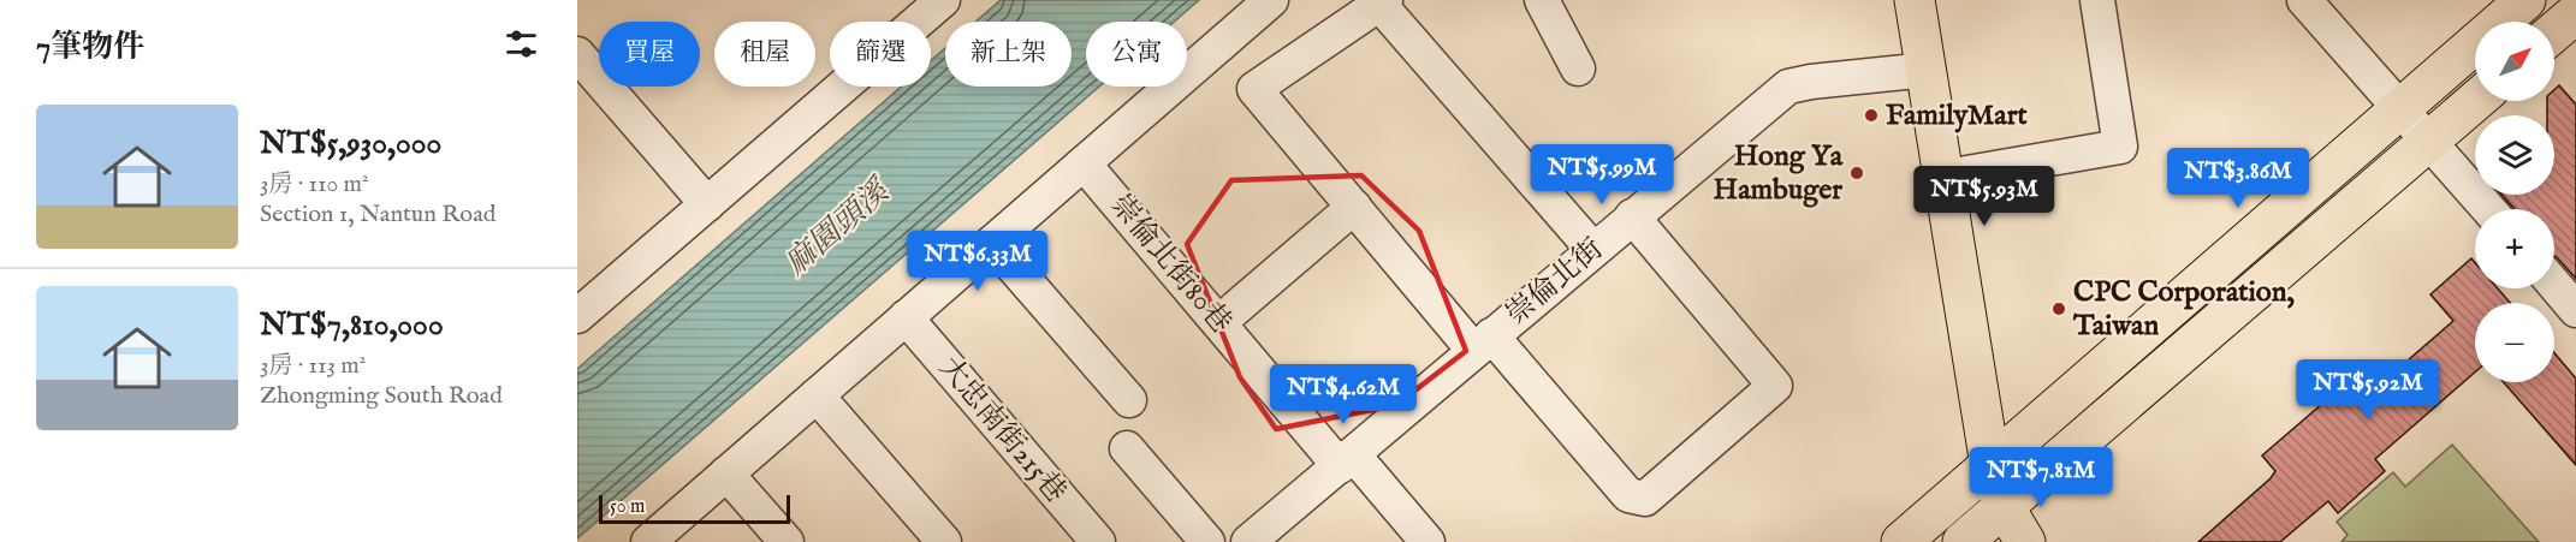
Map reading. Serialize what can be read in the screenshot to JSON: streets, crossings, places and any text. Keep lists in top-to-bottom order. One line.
{"streets":{"street":["崇倫北街80巷","崇倫北街","大忠南街215巷"]},"crossings":[["崇倫北街80巷","崇倫北街"]],"water":["麻園頭溪"],"places":["FamilyMart","Hong Ya Hambuger","CPC Corporation, Taiwan"],"scale_bar":"50 m","north":"top right","page":{"heading":"7筆物件","map_buttons":["+","−"],"chip":["買屋","租屋","篩選","新上架","公寓"],"list":[{"name":"NT$5,930,000","note":"3房 · 110 m² · Section 1, Nantun Road"},{"name":"NT$7,810,000","note":"3房 · 113 m² · Zhongming South Road"}],"price":["NT$5.99M","NT$3.86M","NT$5.93M","NT$6.33M","NT$5.92M","NT$4.62M","NT$7.81M"],"scale":"50 m"}}
